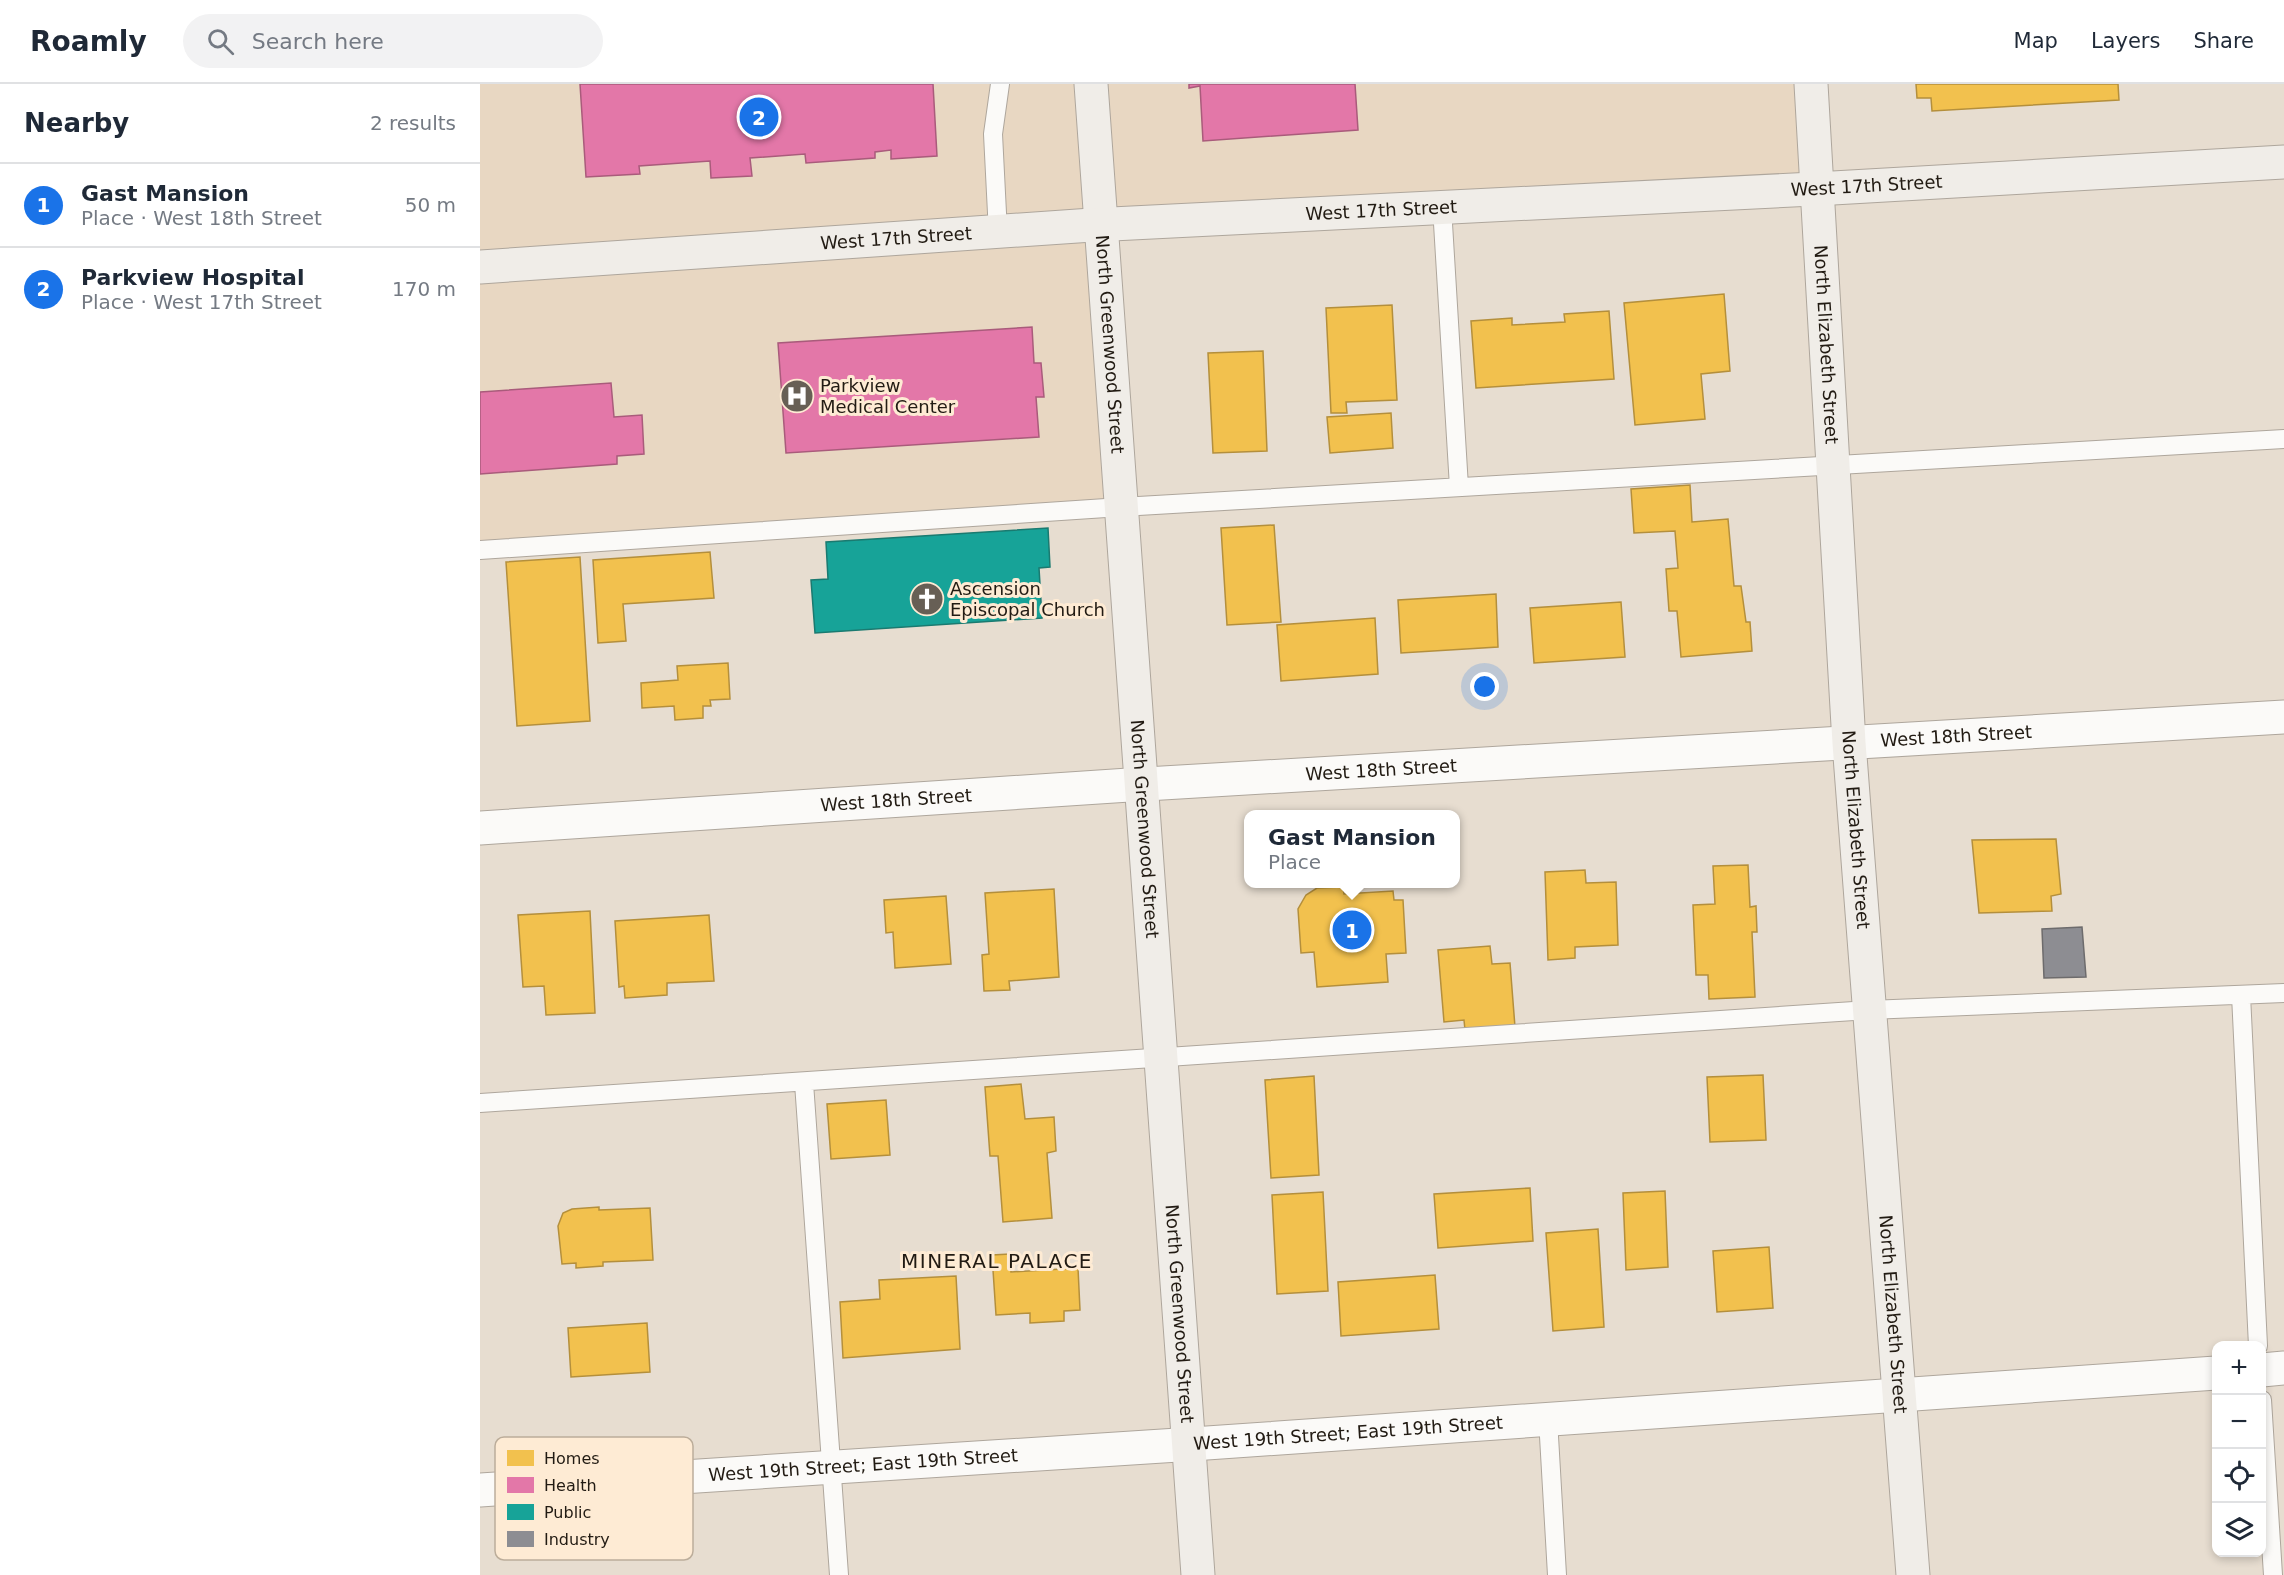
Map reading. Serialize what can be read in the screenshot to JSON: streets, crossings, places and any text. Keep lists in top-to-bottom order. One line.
{"streets":{"main road":["West 17th Street","North Greenwood Street","North Elizabeth Street"],"street":["West 18th Street","West 19th Street; East 19th Street"]},"crossings":[["West 17th Street","North Greenwood Street"],["West 17th Street","North Elizabeth Street"],["North Greenwood Street","West 18th Street"],["North Greenwood Street","West 19th Street; East 19th Street"],["North Elizabeth Street","West 18th Street"],["North Elizabeth Street","West 19th Street; East 19th Street"]],"districts":["MINERAL PALACE"],"places":{"hospital":["Parkview Medical Center"],"church":["Ascension Episcopal Church"]},"legend":["Homes","Health","Public","Industry"],"page":{"header":"Roamly","search":"Search here","nav":["Map","Layers","Share"],"heading":["Nearby","2 results"],"pins":["2","1"],"list":[{"mark":"1","name":"Gast Mansion","note":"Place · West 18th Street","value":"50 m"},{"mark":"2","name":"Parkview Hospital","note":"Place · West 17th Street","value":"170 m"}],"popup":["Gast Mansion","Place"],"map_buttons":["+","−"]}}
